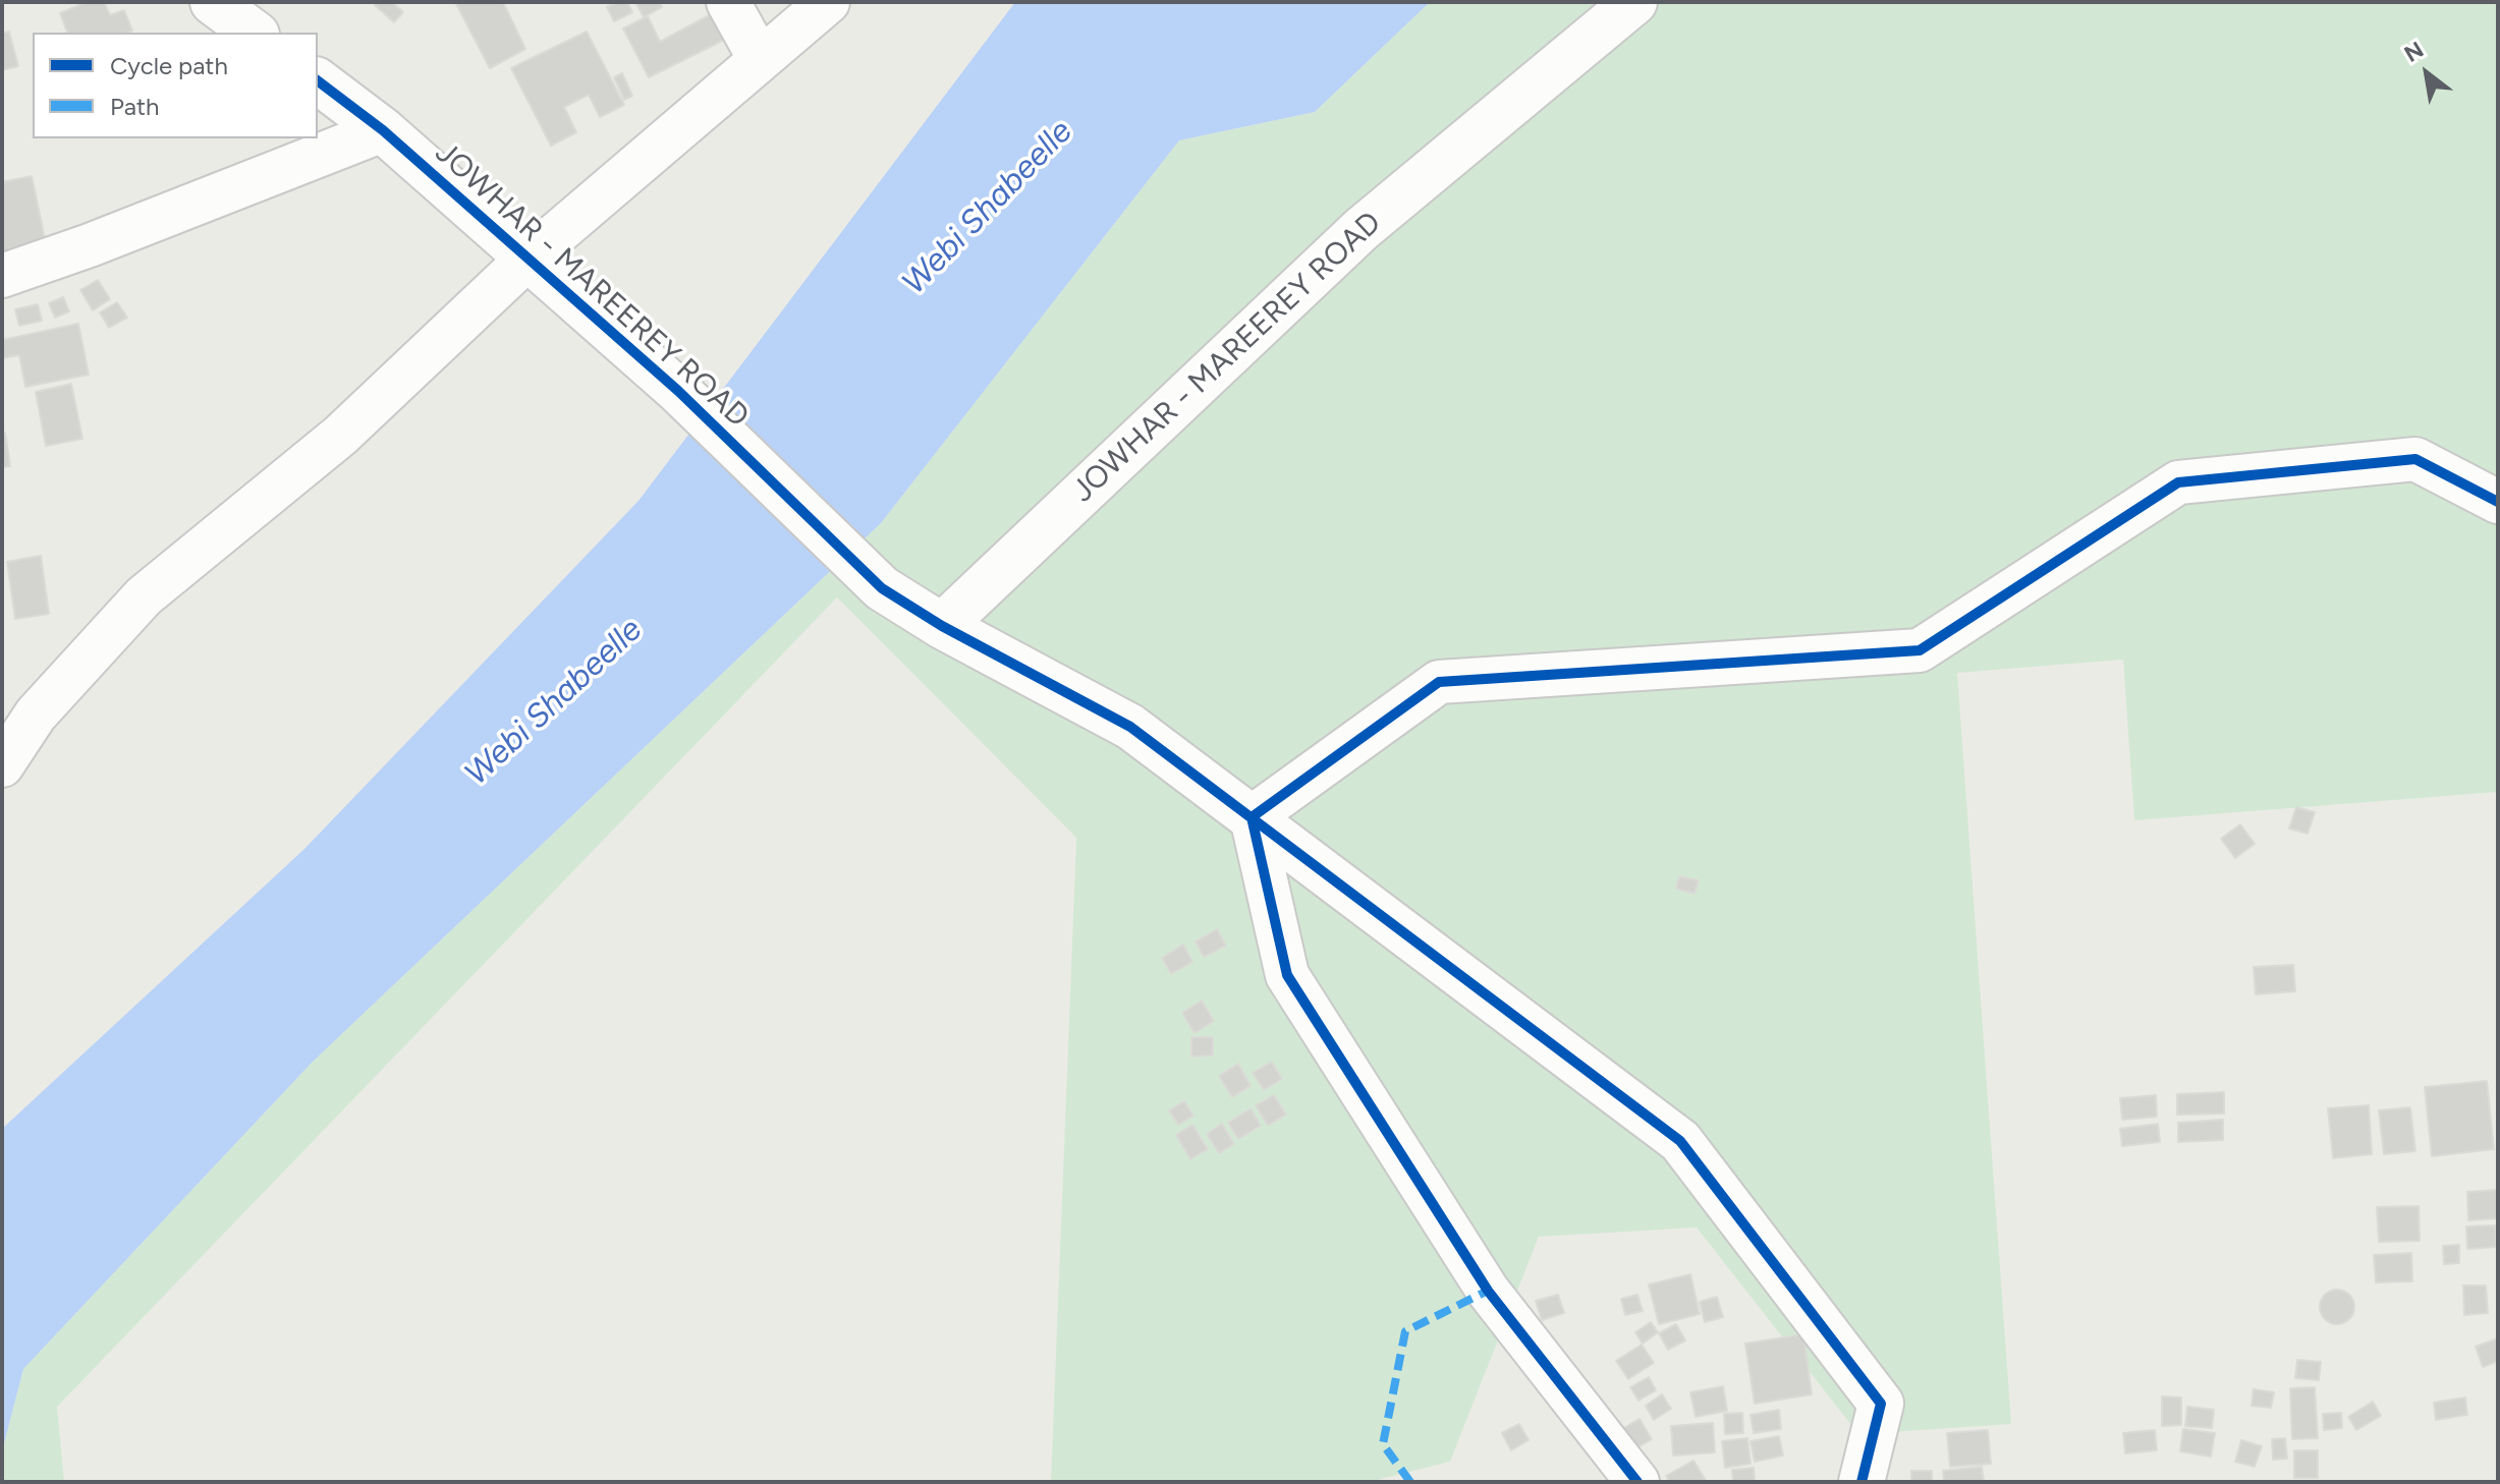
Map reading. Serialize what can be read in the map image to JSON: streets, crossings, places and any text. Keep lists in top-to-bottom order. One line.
{"streets":{"street":["JOWHAR - MAREEREY ROAD"]},"water":["Webi Shabeelle"],"legend":["Cycle path","Path"],"north":"top left"}
